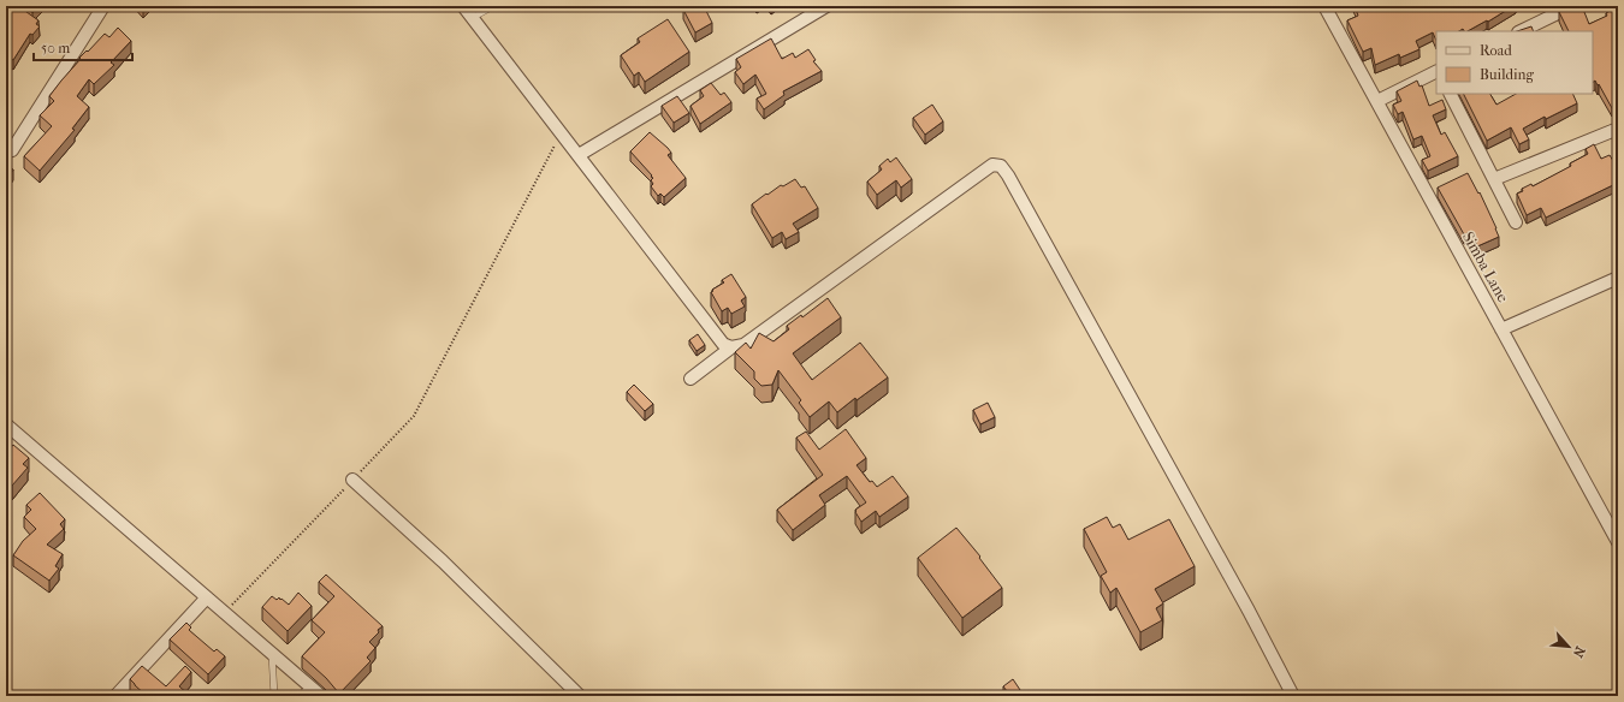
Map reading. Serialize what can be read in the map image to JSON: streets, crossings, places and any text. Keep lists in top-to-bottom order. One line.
{"streets":{"street":["Simba Lane"]},"legend":["Road","Building"],"scale_bar":"50 m","north":"bottom right"}
